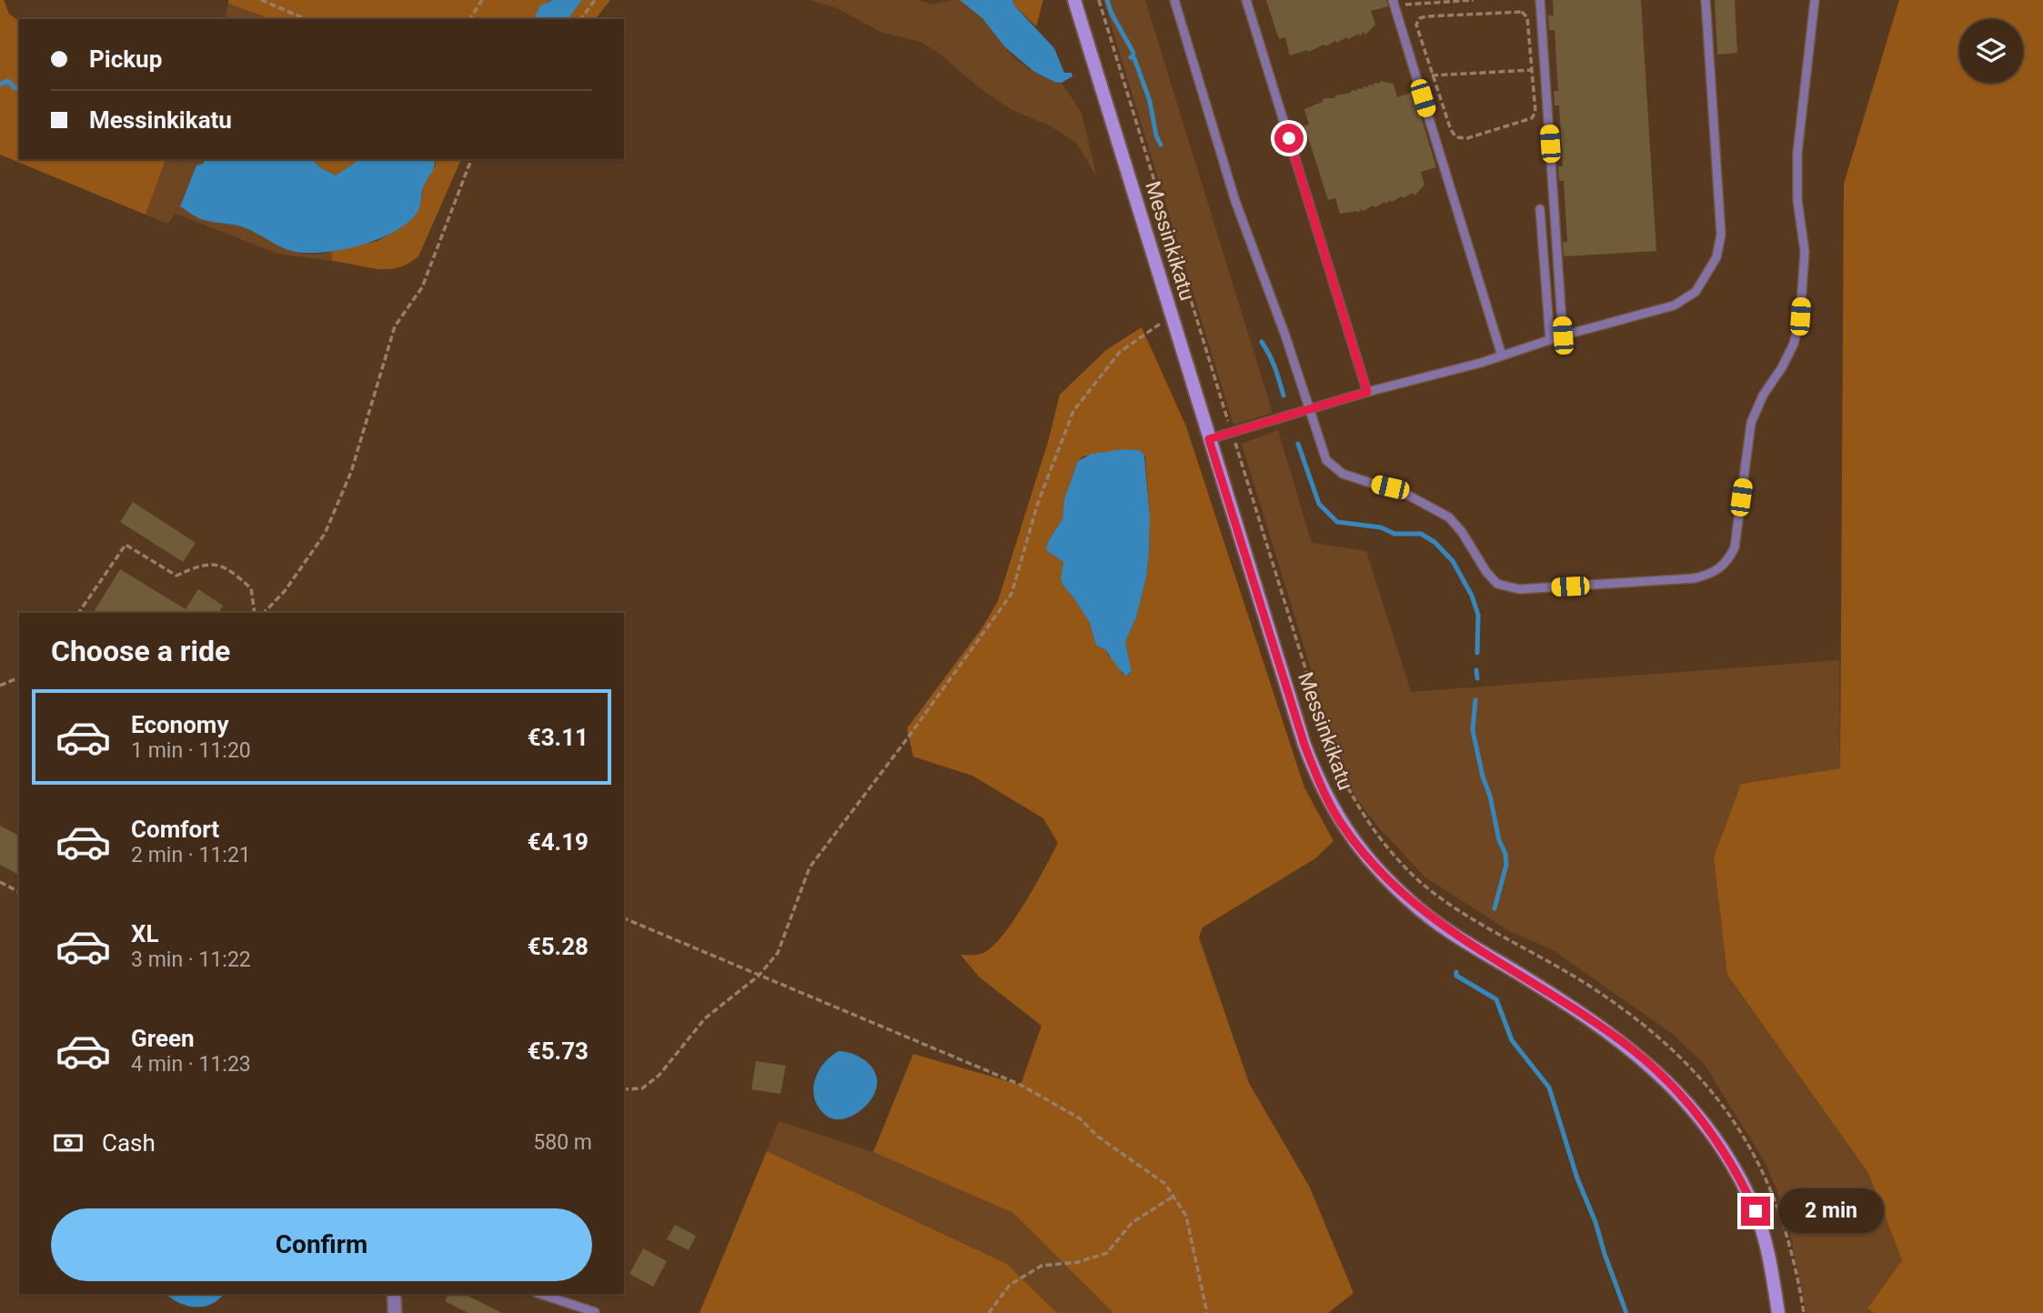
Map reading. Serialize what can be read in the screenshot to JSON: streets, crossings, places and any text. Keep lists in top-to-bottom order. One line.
{"streets":{"street":["Messinkikatu"]},"page":{"banner":["Pickup","Messinkikatu"],"heading":"Choose a ride","list":[{"name":"Economy","note":"1 min · 11:20","value":"€3.11"},{"name":"Comfort","note":"2 min · 11:21","value":"€4.19"},{"name":"XL","note":"3 min · 11:22","value":"€5.28"},{"name":"Green","note":"4 min · 11:23","value":"€5.73"}],"pay":["Cash","580 m"],"bubble":"2 min","buttons":"Confirm"}}
